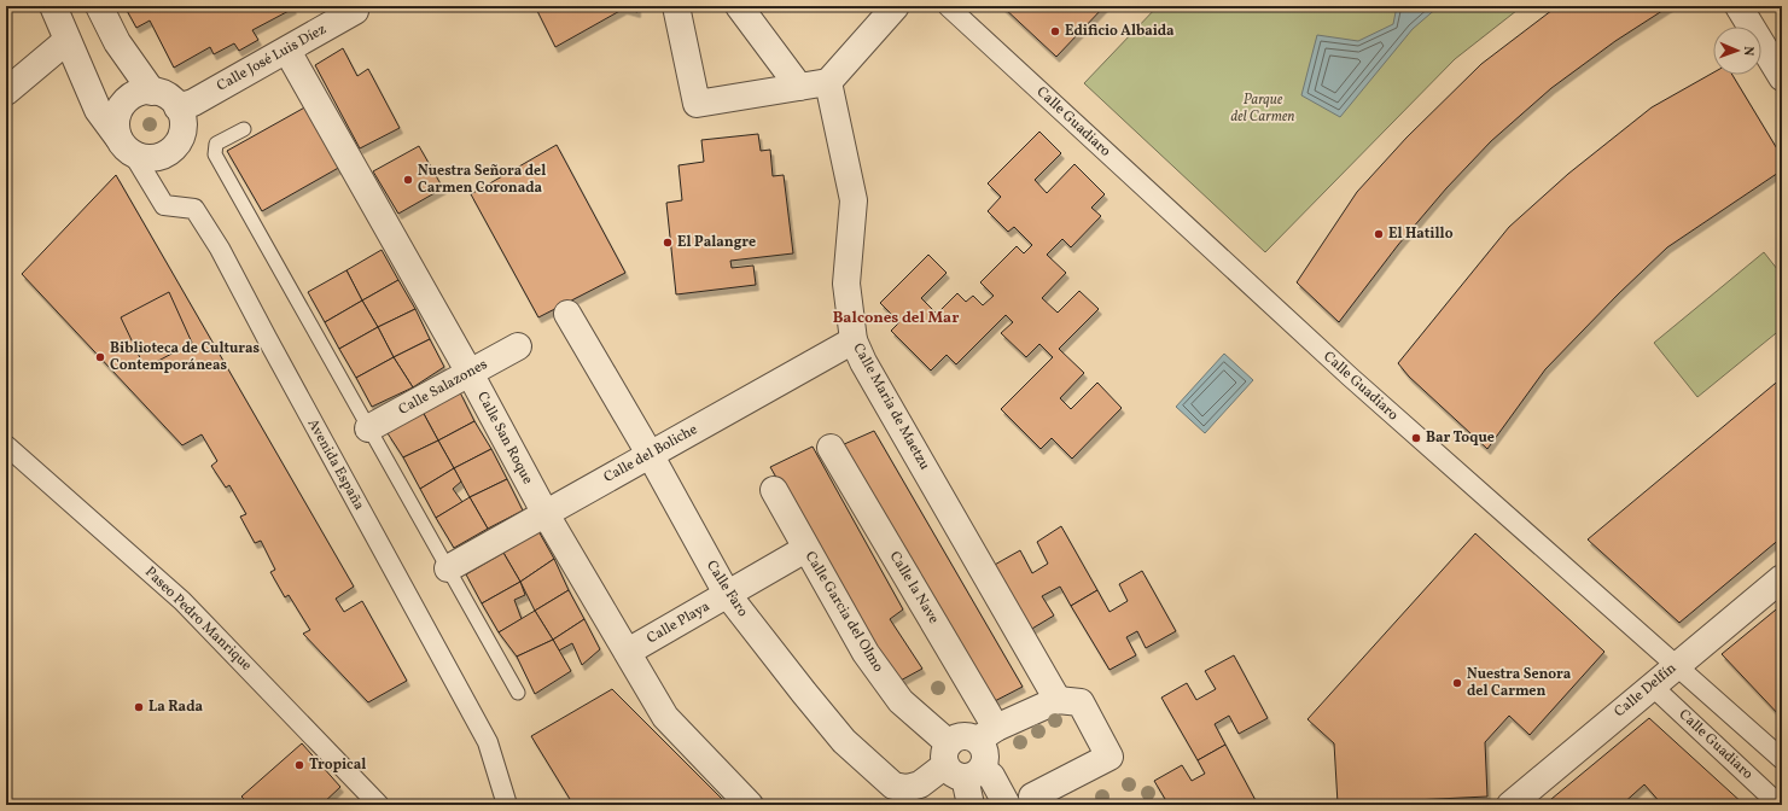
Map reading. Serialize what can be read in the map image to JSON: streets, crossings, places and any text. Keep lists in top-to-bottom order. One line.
{"streets":{"street":["Calle José Luis Díez","Calle Guadiaro","Calle Salazones","Calle Maria de Maetzu","Calle San Roque","Calle del Boliche","Avenida España","Calle la Nave","Calle Faro","Calle Garcia del Olmo","Paseo Pedro Manrique","Calle Playa","Calle Delfín"]},"crossings":[["Calle José Luis Díez","Calle San Roque"],["Calle José Luis Díez","Avenida España"],["Calle Guadiaro","Calle Delfín"],["Calle Salazones","Calle San Roque"],["Calle Maria de Maetzu","Calle del Boliche"],["Calle San Roque","Calle del Boliche"],["Calle San Roque","Calle Playa"],["Calle del Boliche","Calle Faro"],["Calle la Nave","Calle Faro"],["Calle la Nave","Calle Garcia del Olmo"],["Calle Faro","Calle Garcia del Olmo"],["Calle Faro","Calle Playa"],["Calle Garcia del Olmo","Calle Playa"]],"districts":["Balcones del Mar"],"parks":["Parque del Carmen"],"places":["Edificio Albaida","Nuestra Señora del Carmen Coronada","El Hatillo","El Palangre","Biblioteca de Culturas Contemporáneas","Bar Toque","Nuestra Senora del Carmen","La Rada","Tropical"],"north":"right"}
